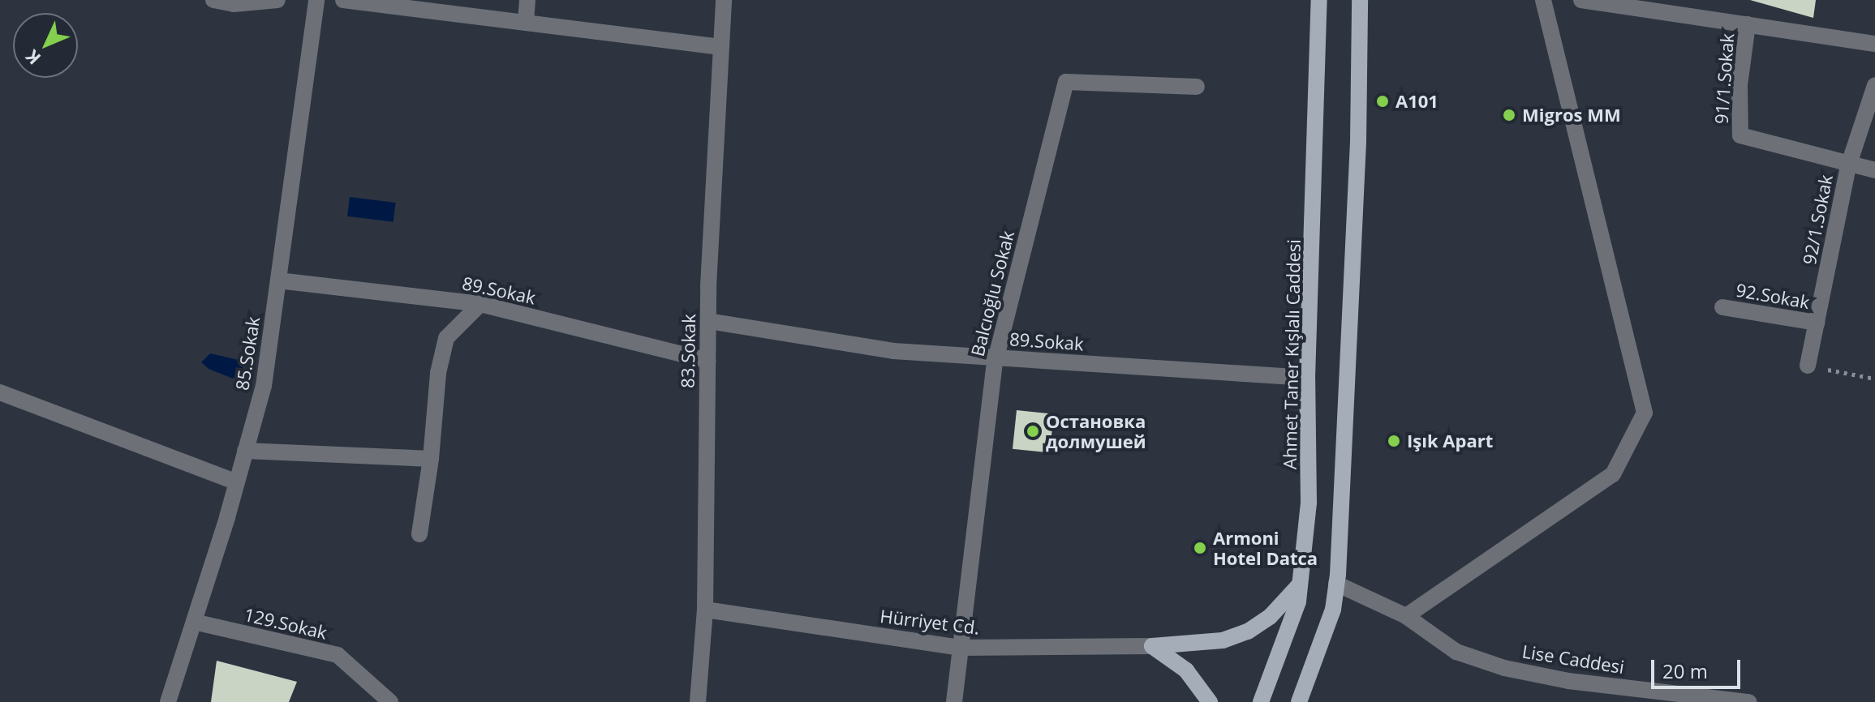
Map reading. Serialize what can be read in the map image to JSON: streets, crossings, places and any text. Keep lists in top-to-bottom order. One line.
{"streets":{"main road":["Ahmet Taner Kışlalı Caddesi"],"street":["91/1.Sokak","92/1.Sokak","89.Sokak","Balcıoğlu Sokak","92.Sokak","83.Sokak","85.Sokak","Hürriyet Cd.","129.Sokak","Lise Caddesi"]},"crossings":[["91/1.Sokak","92/1.Sokak"],["92/1.Sokak","92.Sokak"],["89.Sokak","Balcıoğlu Sokak"],["89.Sokak","83.Sokak"],["89.Sokak","85.Sokak"],["89.Sokak","Ahmet Taner Kışlalı Caddesi"],["Balcıoğlu Sokak","Hürriyet Cd."],["83.Sokak","Hürriyet Cd."],["85.Sokak","129.Sokak"]],"places":["A101","Migros MM","Остановка долмушей","Işık Apart","Armoni Hotel Datca"],"scale_bar":"20 m","north":"bottom left"}
